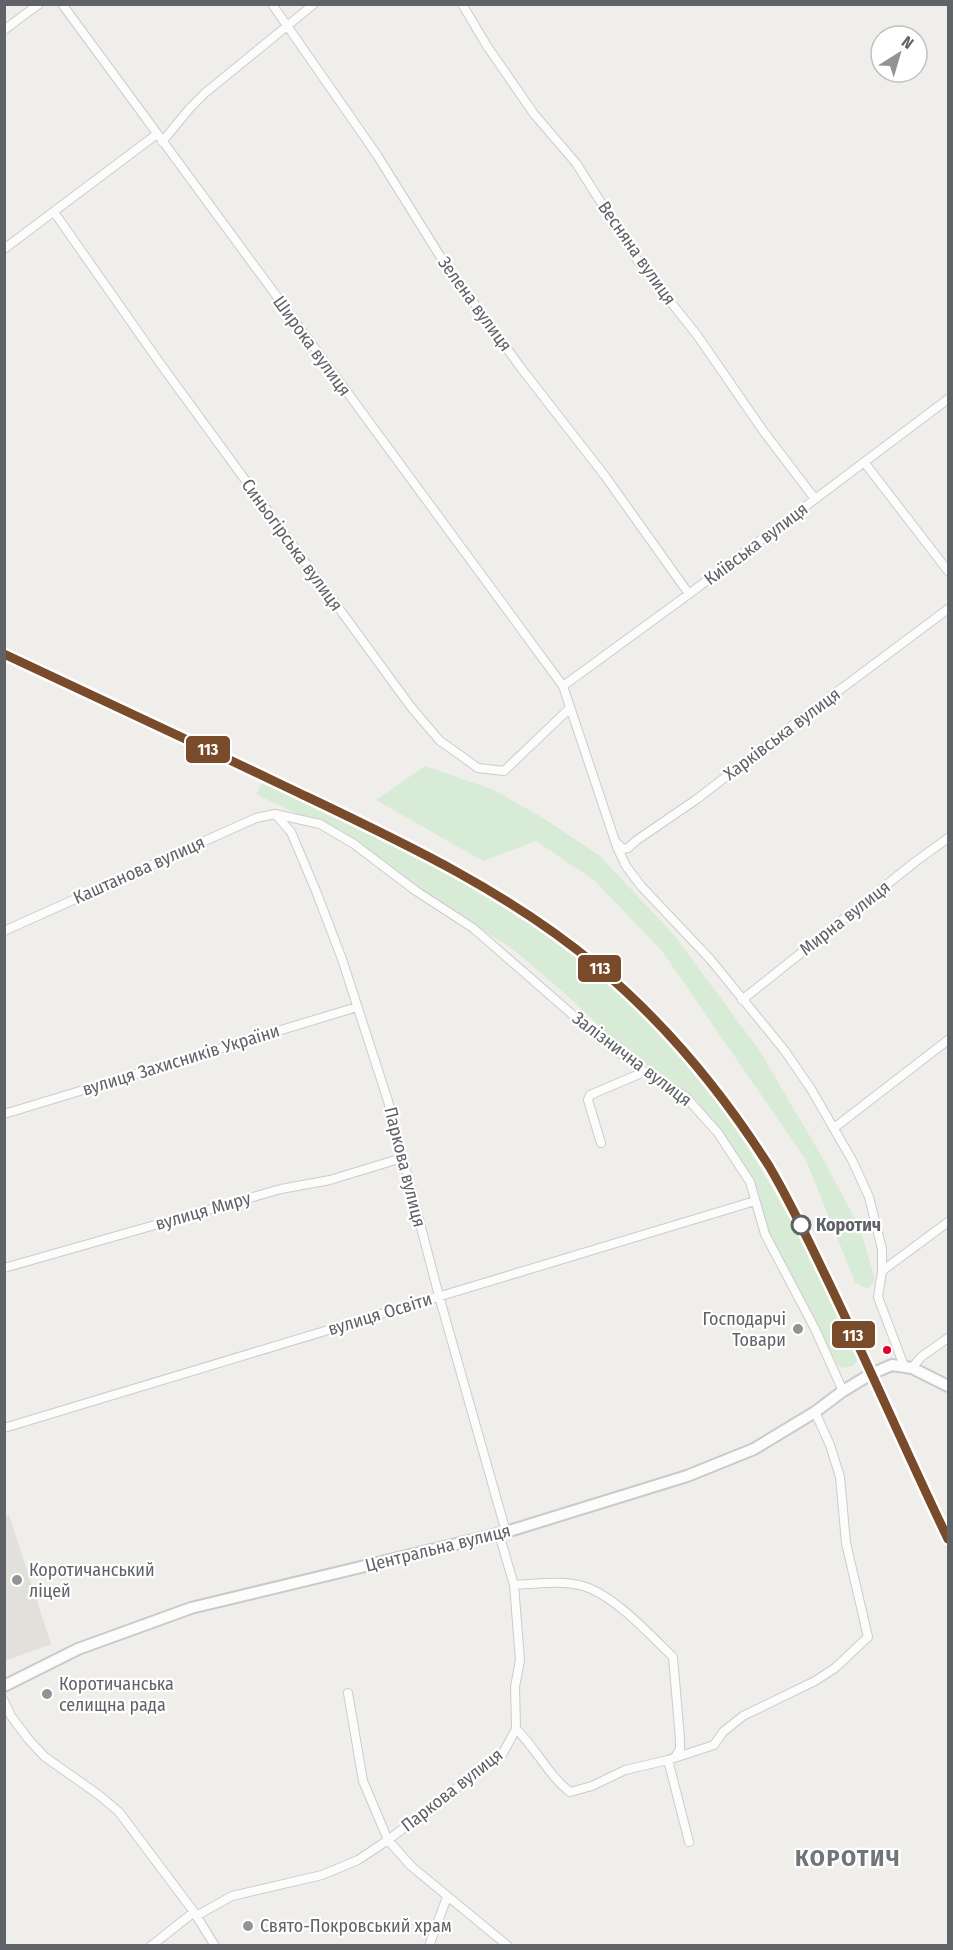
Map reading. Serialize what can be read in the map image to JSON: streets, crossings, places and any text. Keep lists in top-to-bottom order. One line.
{"streets":{"street":["Весняна вулиця","Зелена вулиця","Широка вулиця","Київська вулиця","Синьогірська вулиця","Харківська вулиця","Каштанова вулиця","Мирна вулиця","Залізнична вулиця","вулиця Захисників України","Паркова вулиця","вулиця Миру","вулиця Освіти","Центральна вулиця"]},"crossings":[["Весняна вулиця","Київська вулиця"],["Зелена вулиця","Київська вулиця"],["Широка вулиця","Київська вулиця"],["Широка вулиця","Синьогірська вулиця"],["Широка вулиця","Харківська вулиця"],["Широка вулиця","Мирна вулиця"],["Широка вулиця","Центральна вулиця"],["Каштанова вулиця","Залізнична вулиця"],["Каштанова вулиця","Паркова вулиця"],["Залізнична вулиця","Паркова вулиця"],["Залізнична вулиця","вулиця Освіти"],["Залізнична вулиця","Центральна вулиця"],["вулиця Захисників України","Паркова вулиця"],["Паркова вулиця","вулиця Миру"],["Паркова вулиця","вулиця Освіти"],["Паркова вулиця","Центральна вулиця"]],"districts":["КОРОТИЧ"],"places":["Коротич","Господарчі Товари","Коротичанський ліцей","Коротичанська селищна рада","Свято-Покровський храм"],"lines":["transit line 113"],"north":"top right"}
